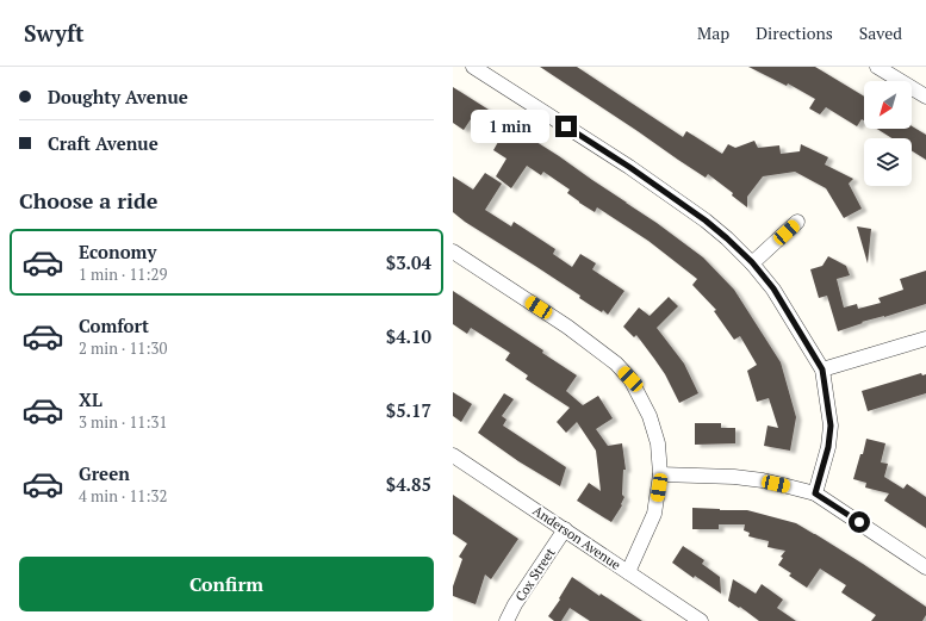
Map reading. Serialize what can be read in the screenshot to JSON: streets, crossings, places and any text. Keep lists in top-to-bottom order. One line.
{"streets":{"street":["Anderson Avenue","Cox Street"]},"crossings":[["Anderson Avenue","Cox Street"]],"north":"bottom left","page":{"header":"Swyft","nav":["Map","Directions","Saved"],"banner":["Doughty Avenue","Craft Avenue"],"bubble":"1 min","heading":"Choose a ride","list":[{"name":"Economy","note":"1 min · 11:29","value":"$3.04"},{"name":"Comfort","note":"2 min · 11:30","value":"$4.10"},{"name":"XL","note":"3 min · 11:31","value":"$5.17"},{"name":"Green","note":"4 min · 11:32","value":"$4.85"}],"buttons":"Confirm"}}
